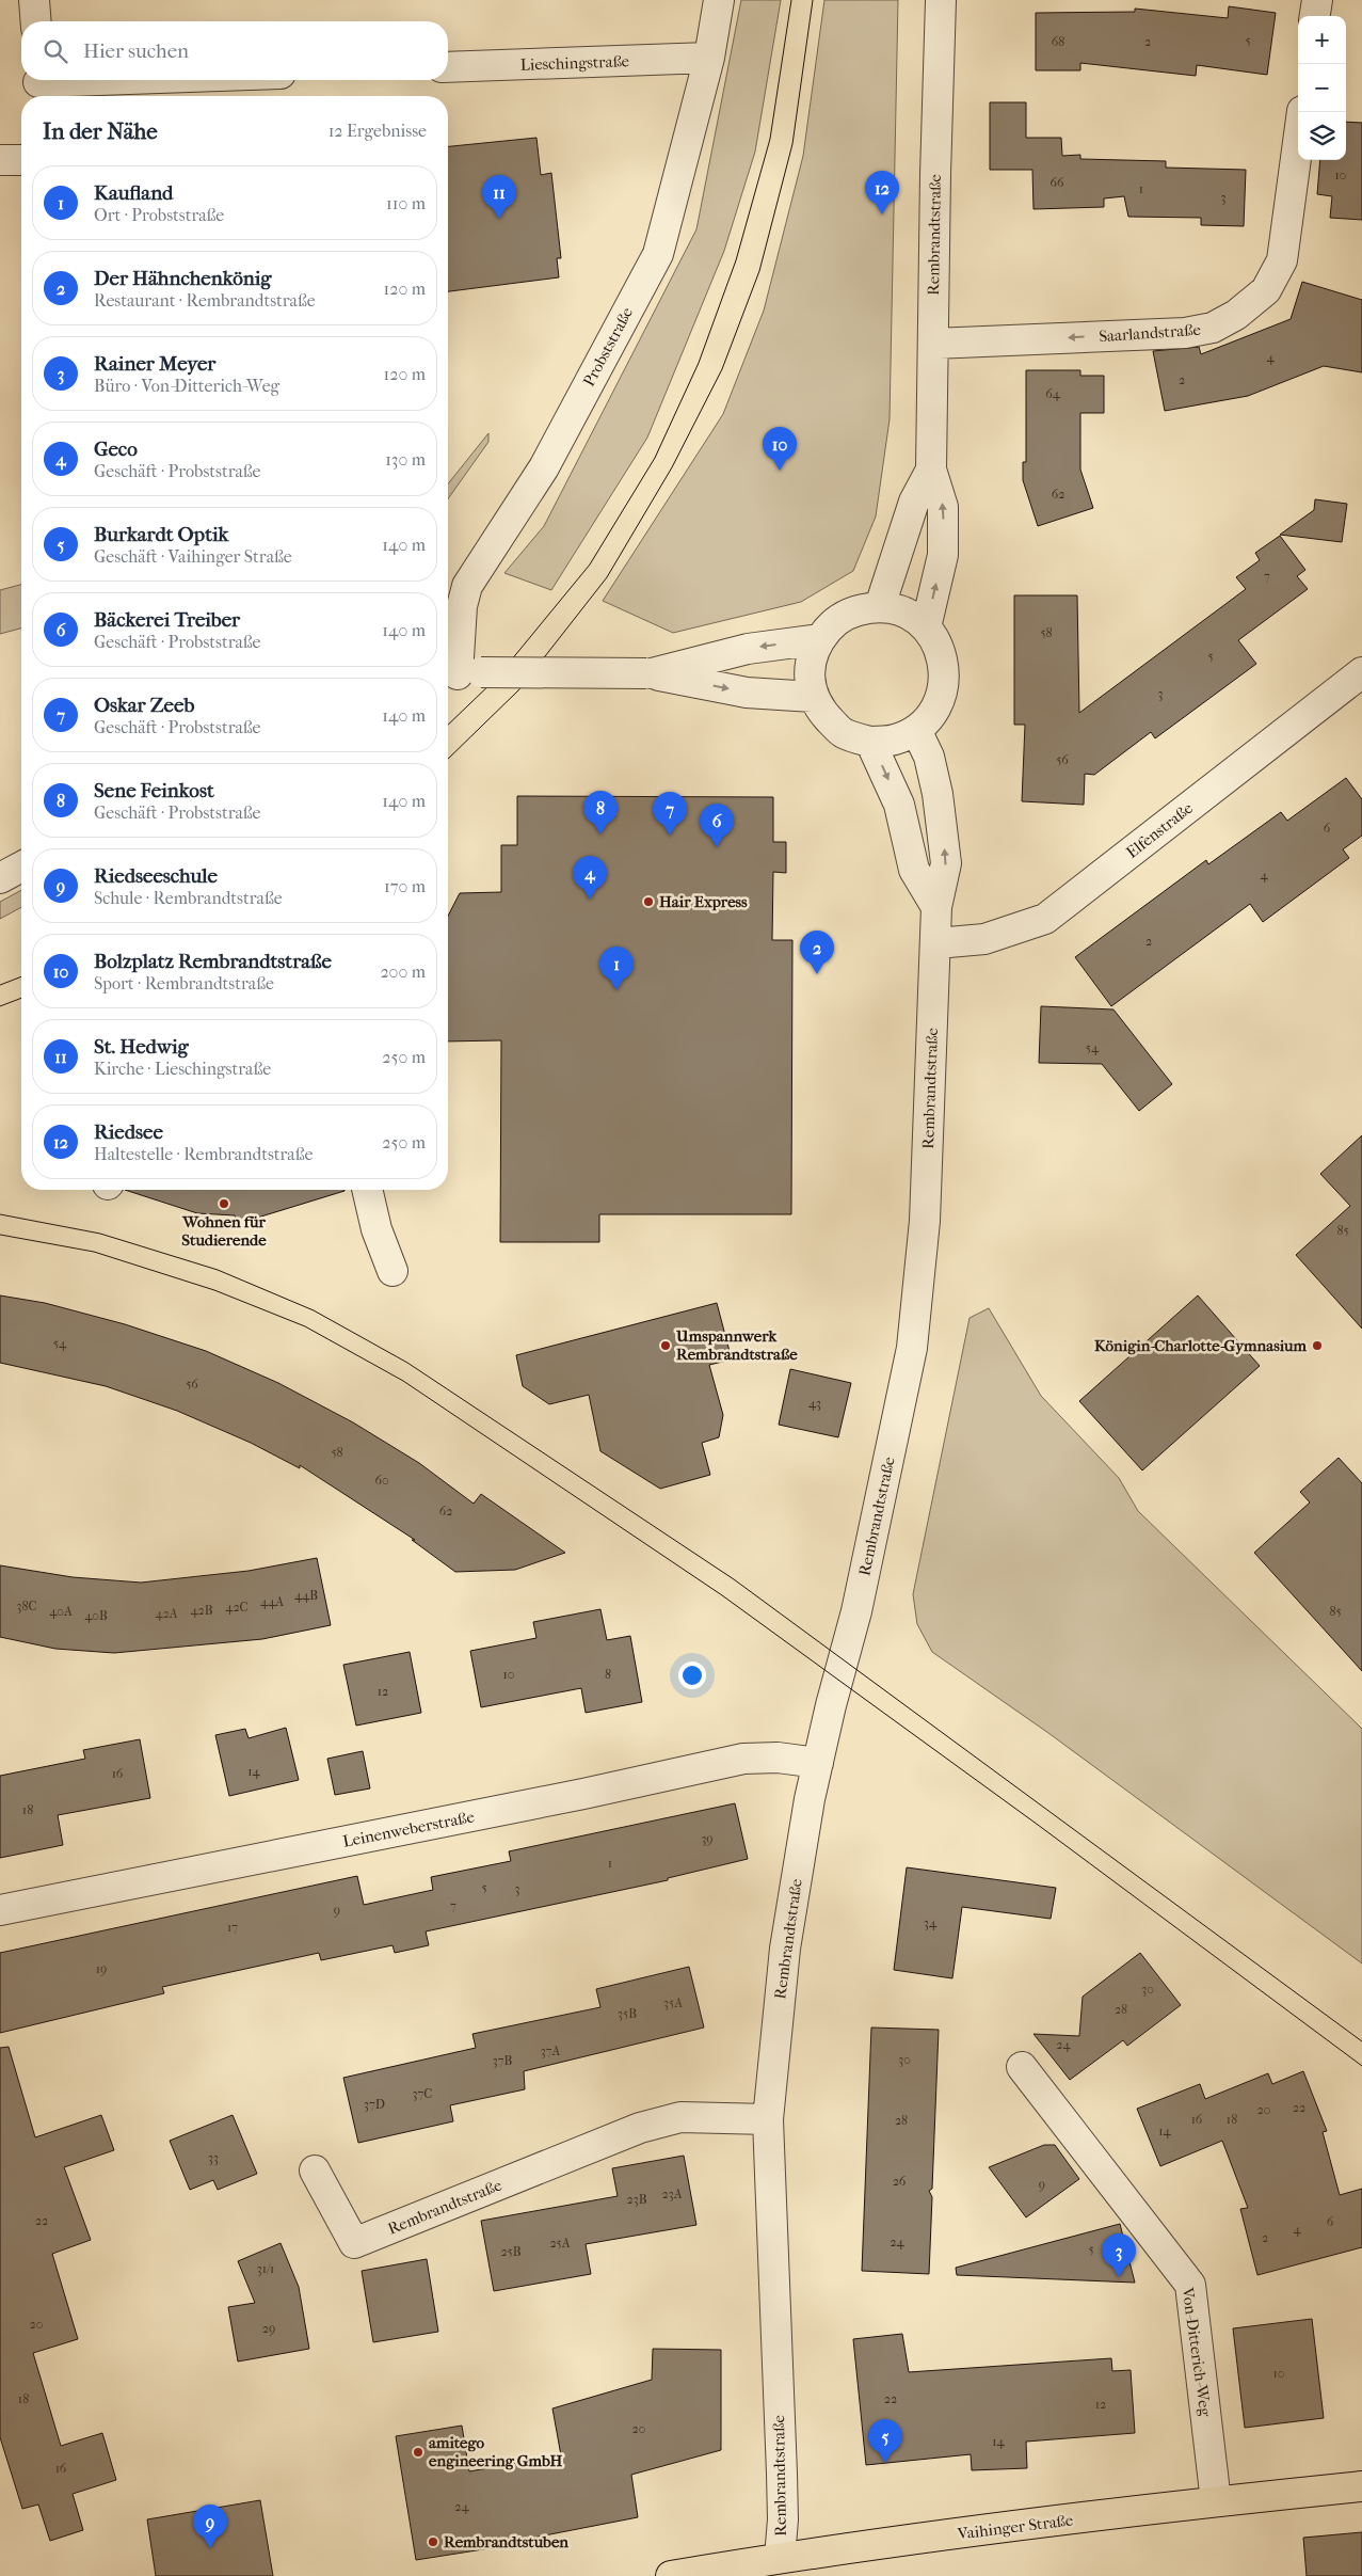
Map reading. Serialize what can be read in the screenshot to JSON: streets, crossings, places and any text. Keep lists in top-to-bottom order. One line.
{"streets":{"main road":["Vaihinger Straße"],"street":["Lieschingstraße","Rembrandtstraße","Saarlandstraße","Probststraße","Elfenstraße","Leinenweberstraße","Von-Ditterich-Weg"]},"crossings":[["Lieschingstraße","Probststraße"],["Rembrandtstraße","Saarlandstraße"],["Rembrandtstraße","Probststraße"],["Rembrandtstraße","Elfenstraße"],["Rembrandtstraße","Leinenweberstraße"],["Rembrandtstraße","Vaihinger Straße"],["Von-Ditterich-Weg","Vaihinger Straße"]],"one_way":["Saarlandstraße"],"places":["Hair Express","Wohnen für Studierende","Umspannwerk Rembrandtstraße","Königin-Charlotte-Gymnasium","amitego engineering GmbH","Rembrandtstuben"],"house_numbers":["5","68","2","10","66","1","3","4","2","64","62","7","58","5","3","56","6","4","2","54","85","54","56","43","58","60","62","44B","44A","38C","42C","42B","40A","85","42A","40B","10","8","12","14","16","18","39","1","5","3","7","9","34","17","19","30","35A","28","35B","24","37A","30","37B","37C","37D","22","20","16","18","28","14","33","26","9","23A","23B","22","6","4","2","24","25A","5","25B","31/1","20","29","10","18","22","12","20","14","16","24"],"page":{"map_buttons":["+","−"],"search":"Hier suchen","heading":["In der Nähe","12 Ergebnisse"],"list":[{"mark":"1","name":"Kaufland","note":"Ort · Probststraße","value":"110 m"},{"mark":"2","name":"Der Hähnchenkönig","note":"Restaurant · Rembrandtstraße","value":"120 m"},{"mark":"3","name":"Rainer Meyer","note":"Büro · Von-Ditterich-Weg","value":"120 m"},{"mark":"4","name":"Geco","note":"Geschäft · Probststraße","value":"130 m"},{"mark":"5","name":"Burkardt Optik","note":"Geschäft · Vaihinger Straße","value":"140 m"},{"mark":"6","name":"Bäckerei Treiber","note":"Geschäft · Probststraße","value":"140 m"},{"mark":"7","name":"Oskar Zeeb","note":"Geschäft · Probststraße","value":"140 m"},{"mark":"8","name":"Sene Feinkost","note":"Geschäft · Probststraße","value":"140 m"},{"mark":"9","name":"Riedseeschule","note":"Schule · Rembrandtstraße","value":"170 m"},{"mark":"10","name":"Bolzplatz Rembrandtstraße","note":"Sport · Rembrandtstraße","value":"200 m"},{"mark":"11","name":"St. Hedwig","note":"Kirche · Lieschingstraße","value":"250 m"},{"mark":"12","name":"Riedsee","note":"Haltestelle · Rembrandtstraße","value":"250 m"}],"pins":["12","11","10","8","7","6","4","2","1","3","5","9"]}}
